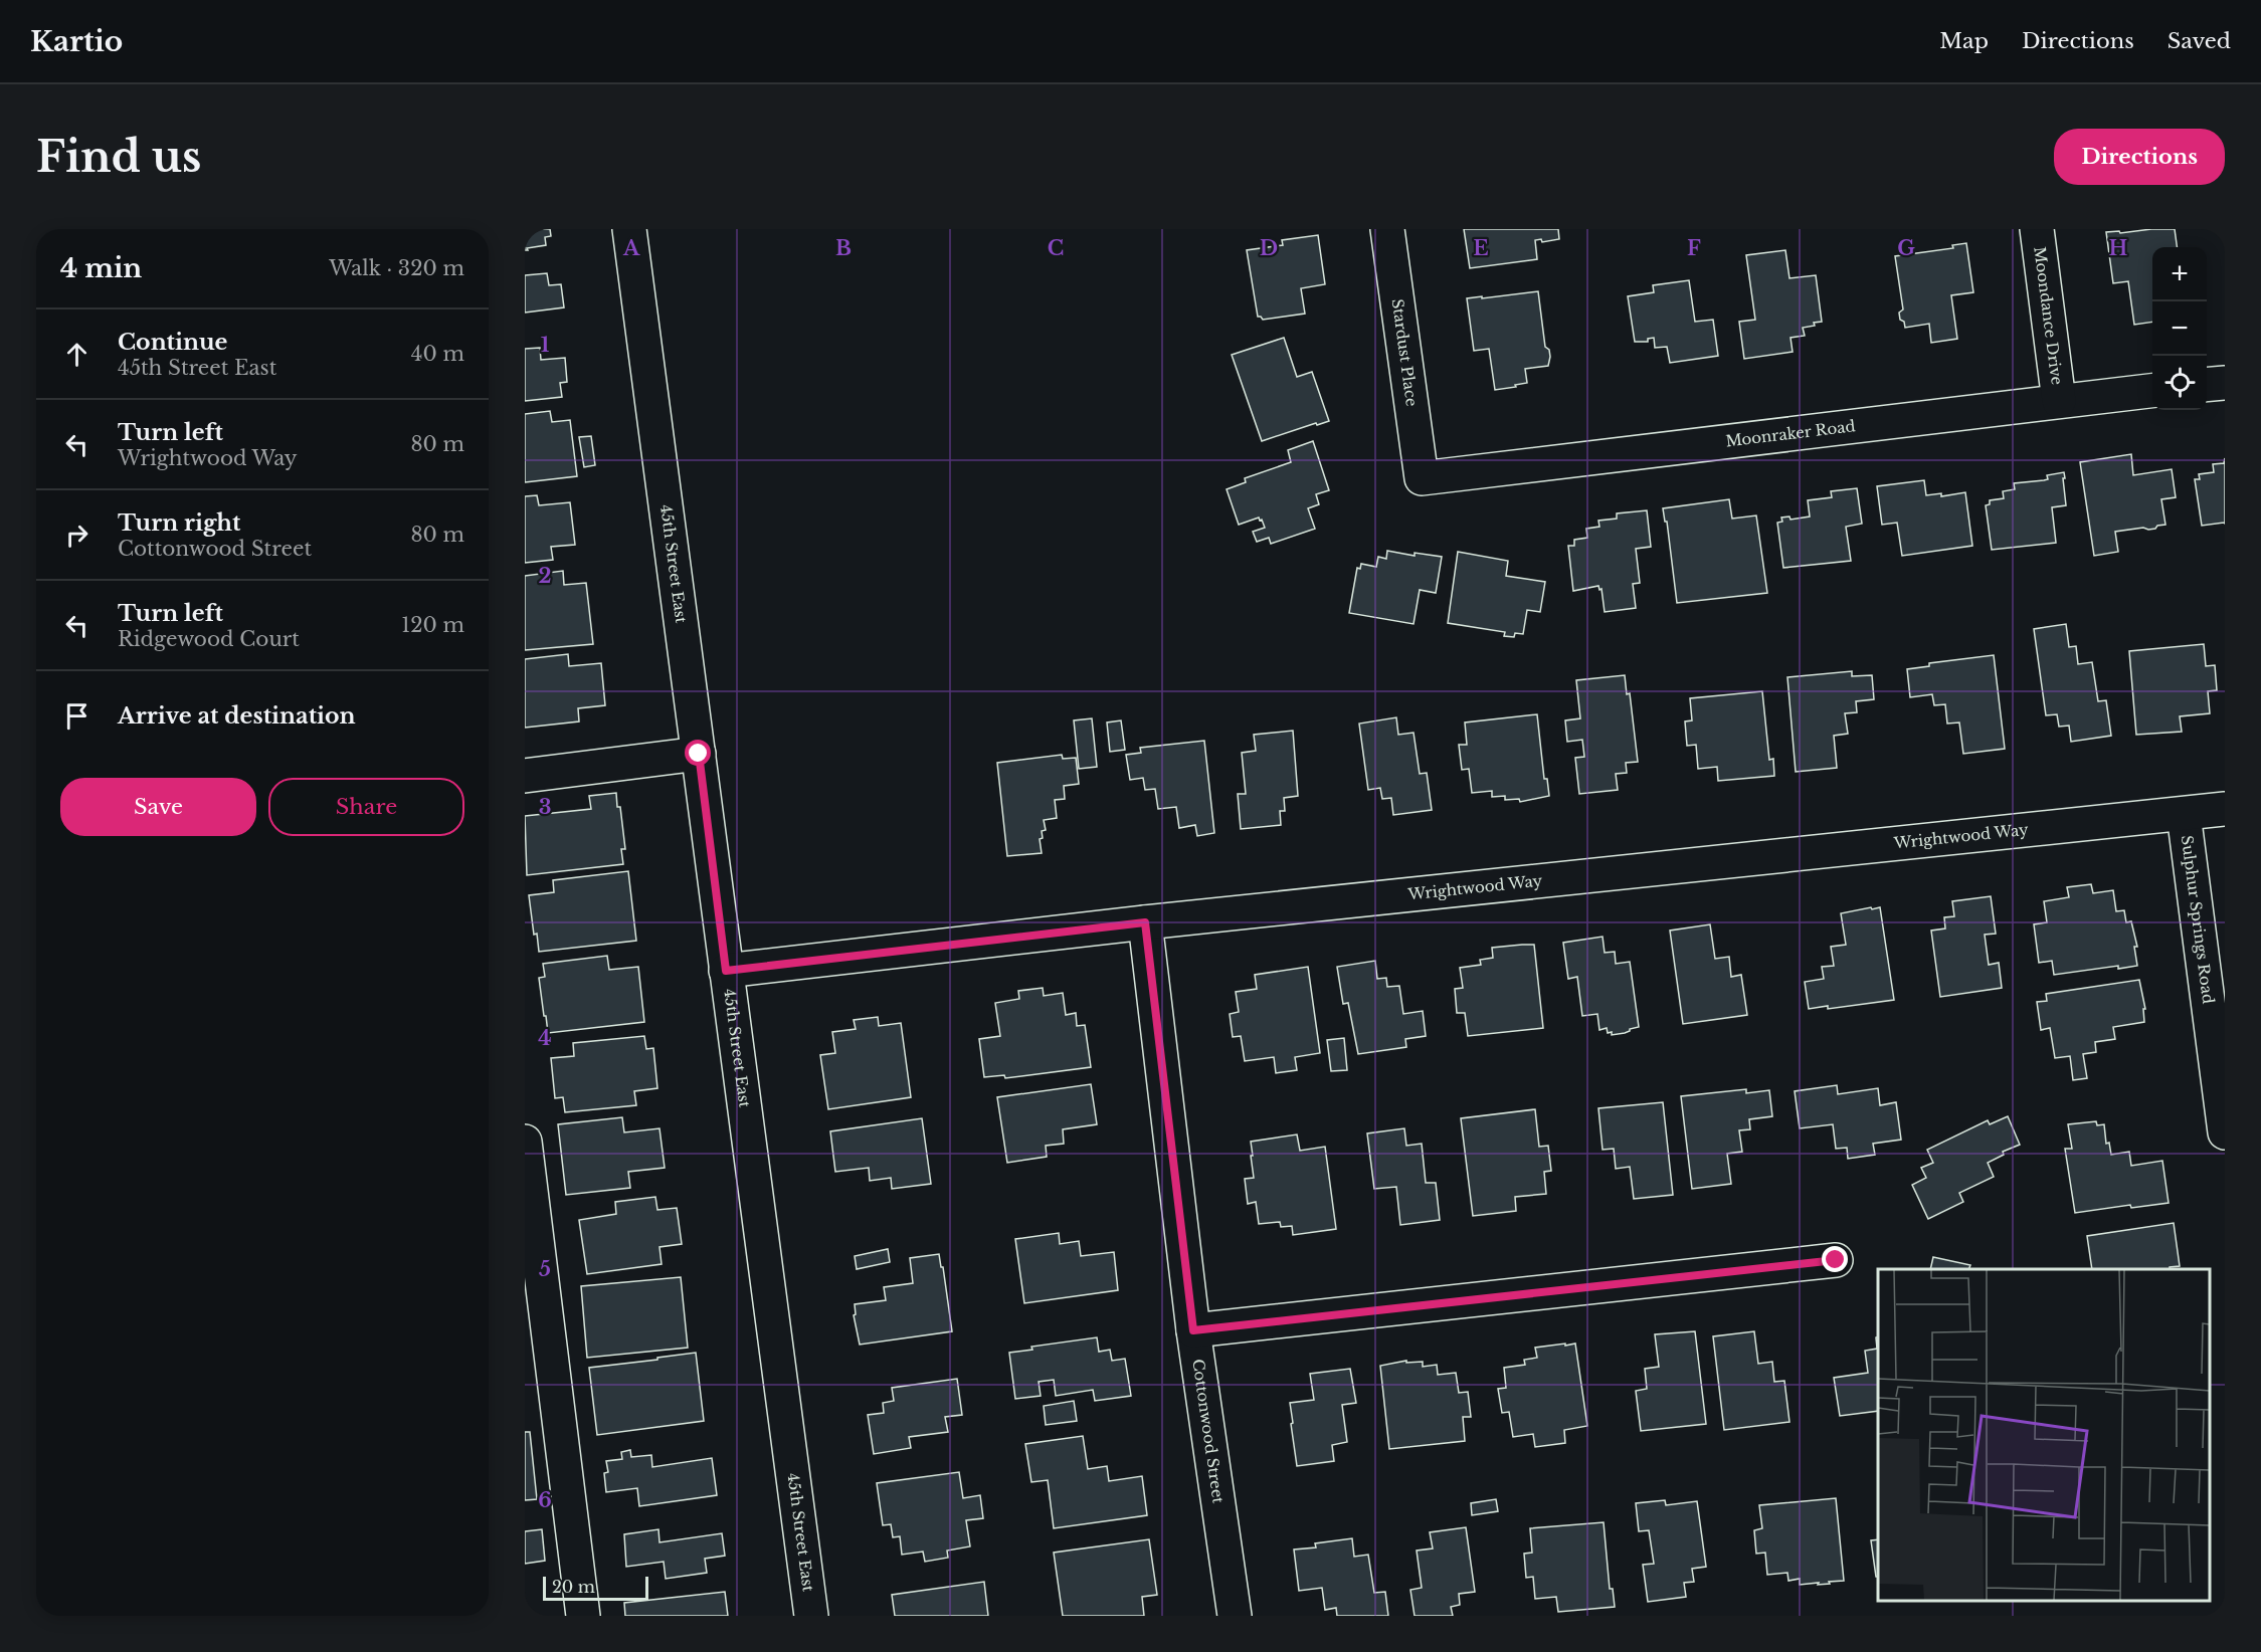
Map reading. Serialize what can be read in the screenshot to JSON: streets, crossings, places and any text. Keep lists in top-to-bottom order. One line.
{"streets":{"street":["Moondance Drive","Stardust Place","Moonraker Road","45th Street East","Wrightwood Way","Sulphur Springs Road","Cottonwood Street"]},"crossings":[["Moondance Drive","Moonraker Road"],["Stardust Place","Moonraker Road"],["45th Street East","Wrightwood Way"],["Wrightwood Way","Sulphur Springs Road"],["Wrightwood Way","Cottonwood Street"]],"scale_bar":"20 m","page":{"header":"Kartio","nav":["Map","Directions","Saved"],"buttons":["Directions",["Save","Share"]],"title":"Find us","heading":["4 min","Walk · 320 m"],"map_buttons":["+","−"],"list":[["Continue","45th Street East","40 m"],["Turn left","Wrightwood Way","80 m"],["Turn right","Cottonwood Street","80 m"],["Turn left","Ridgewood Court","120 m"],"Arrive at destination"],"scale":"20 m"},"grid":{"columns":["A","B","C","D","E","F","G","H"],"rows":["1","2","3","4","5","6"]}}
